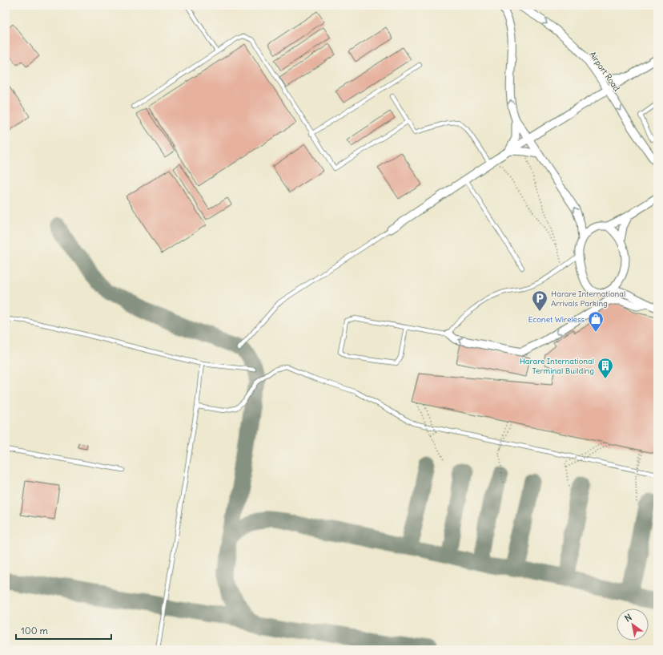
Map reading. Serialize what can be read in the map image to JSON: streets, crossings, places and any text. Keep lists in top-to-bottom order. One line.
{"streets":{"street":["Airport Road"]},"one_way":["Airport Road"],"places":{"parking":["Harare International Arrivals Parking"],"shop":["Econet Wireless"],"building":["Harare International Terminal Building"]},"scale_bar":"100 m","north":"top left"}
